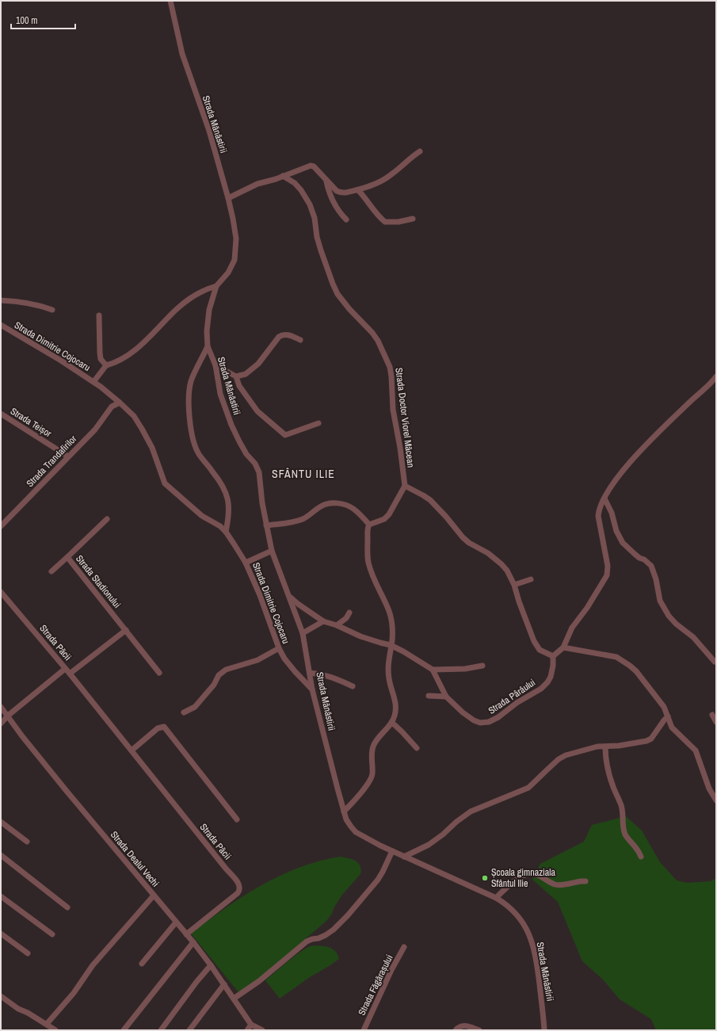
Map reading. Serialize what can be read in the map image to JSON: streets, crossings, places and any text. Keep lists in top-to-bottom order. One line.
{"streets":{"street":["Strada Mănăstirii","Strada Dimitrie Cojocaru","Strada Doctor Viorel Măcean","Strada Teișor","Strada Trandafirilor","Strada Stadionului","Strada Păcii","Strada Pârâului","Strada Dealul Vechi","Strada Făgărașului"]},"crossings":[["Strada Mănăstirii","Strada Dimitrie Cojocaru"],["Strada Dimitrie Cojocaru","Strada Trandafirilor"],["Strada Teișor","Strada Trandafirilor"],["Strada Păcii","Strada Dealul Vechi"]],"districts":["SFÂNTU ILIE"],"places":["Școala gimnaziala Sfântul Ilie"],"scale_bar":"100 m"}
